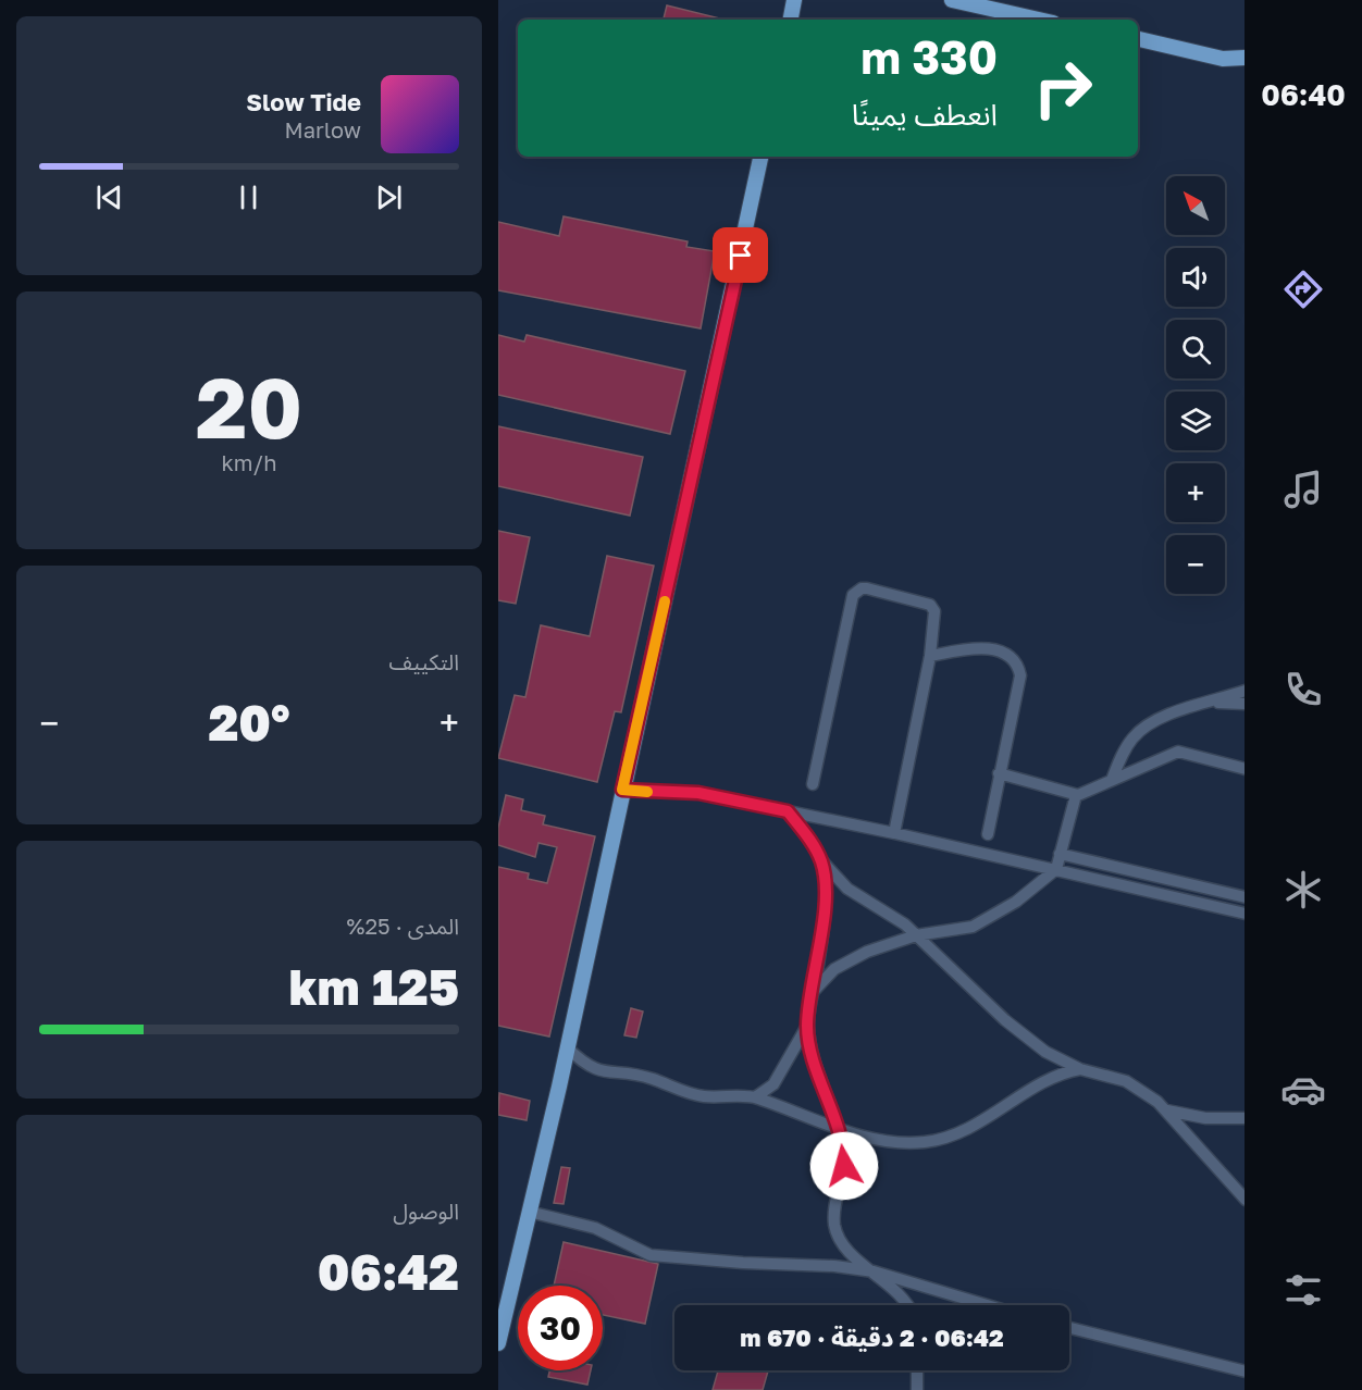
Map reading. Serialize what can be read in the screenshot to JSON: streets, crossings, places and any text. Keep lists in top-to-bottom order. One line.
{"north":"top left","page":{"tabs":"06:40","turn":["330 m","انعطف يمينًا"],"song":["Slow Tide","Marlow"],"map_buttons":["+","−"],"tile":[["20","km/h"],"التكييف",["المدى · 25%","125 km"],["الوصول","06:42"]],"heat":["−","20°","+"],"limit":"30","trip":"06:42 · 2 دقيقة · 670 m"}}
